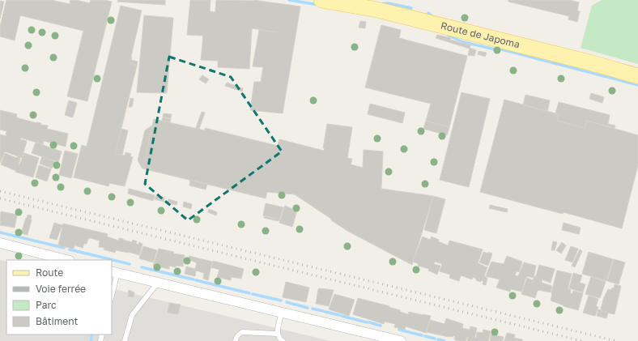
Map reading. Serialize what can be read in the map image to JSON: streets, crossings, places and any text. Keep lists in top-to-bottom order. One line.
{"streets":{"main road":["Route de Japoma"]},"legend":["Route","Voie ferrée","Parc","Bâtiment"]}
